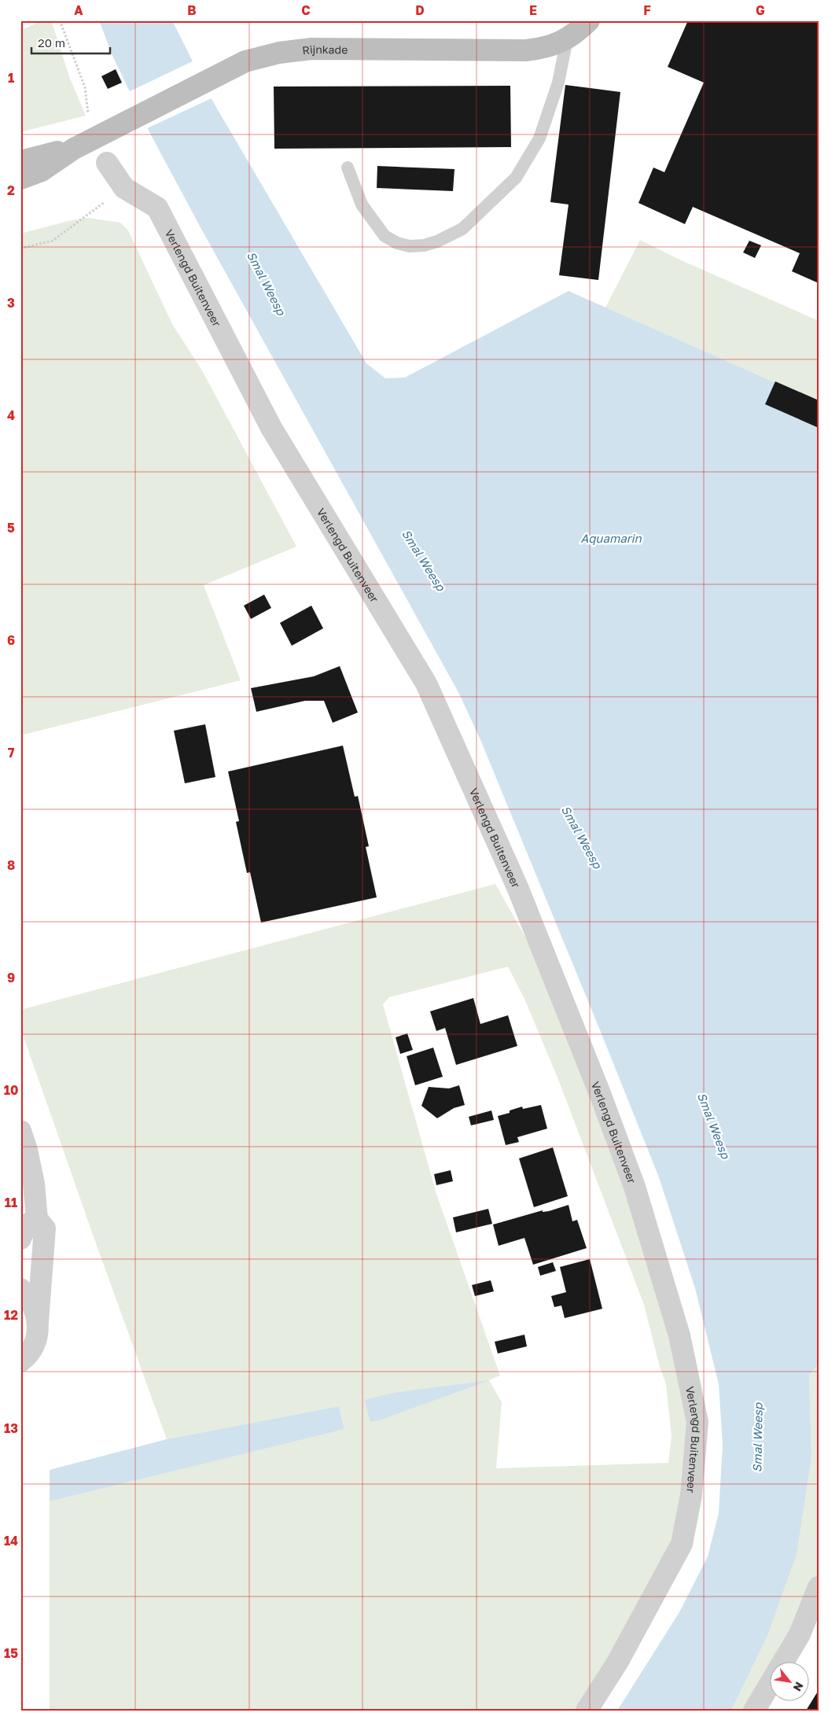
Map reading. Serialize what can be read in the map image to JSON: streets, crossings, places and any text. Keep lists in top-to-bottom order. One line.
{"streets":{"street":["Rijnkade","Verlengd Buitenveer"]},"water":["Smal Weesp","Aquamarin"],"scale_bar":"20 m","north":"bottom right","grid":{"columns":["A","B","C","D","E","F","G"],"rows":["1","2","3","4","5","6","7","8","9","10","11","12","13","14","15"]}}
